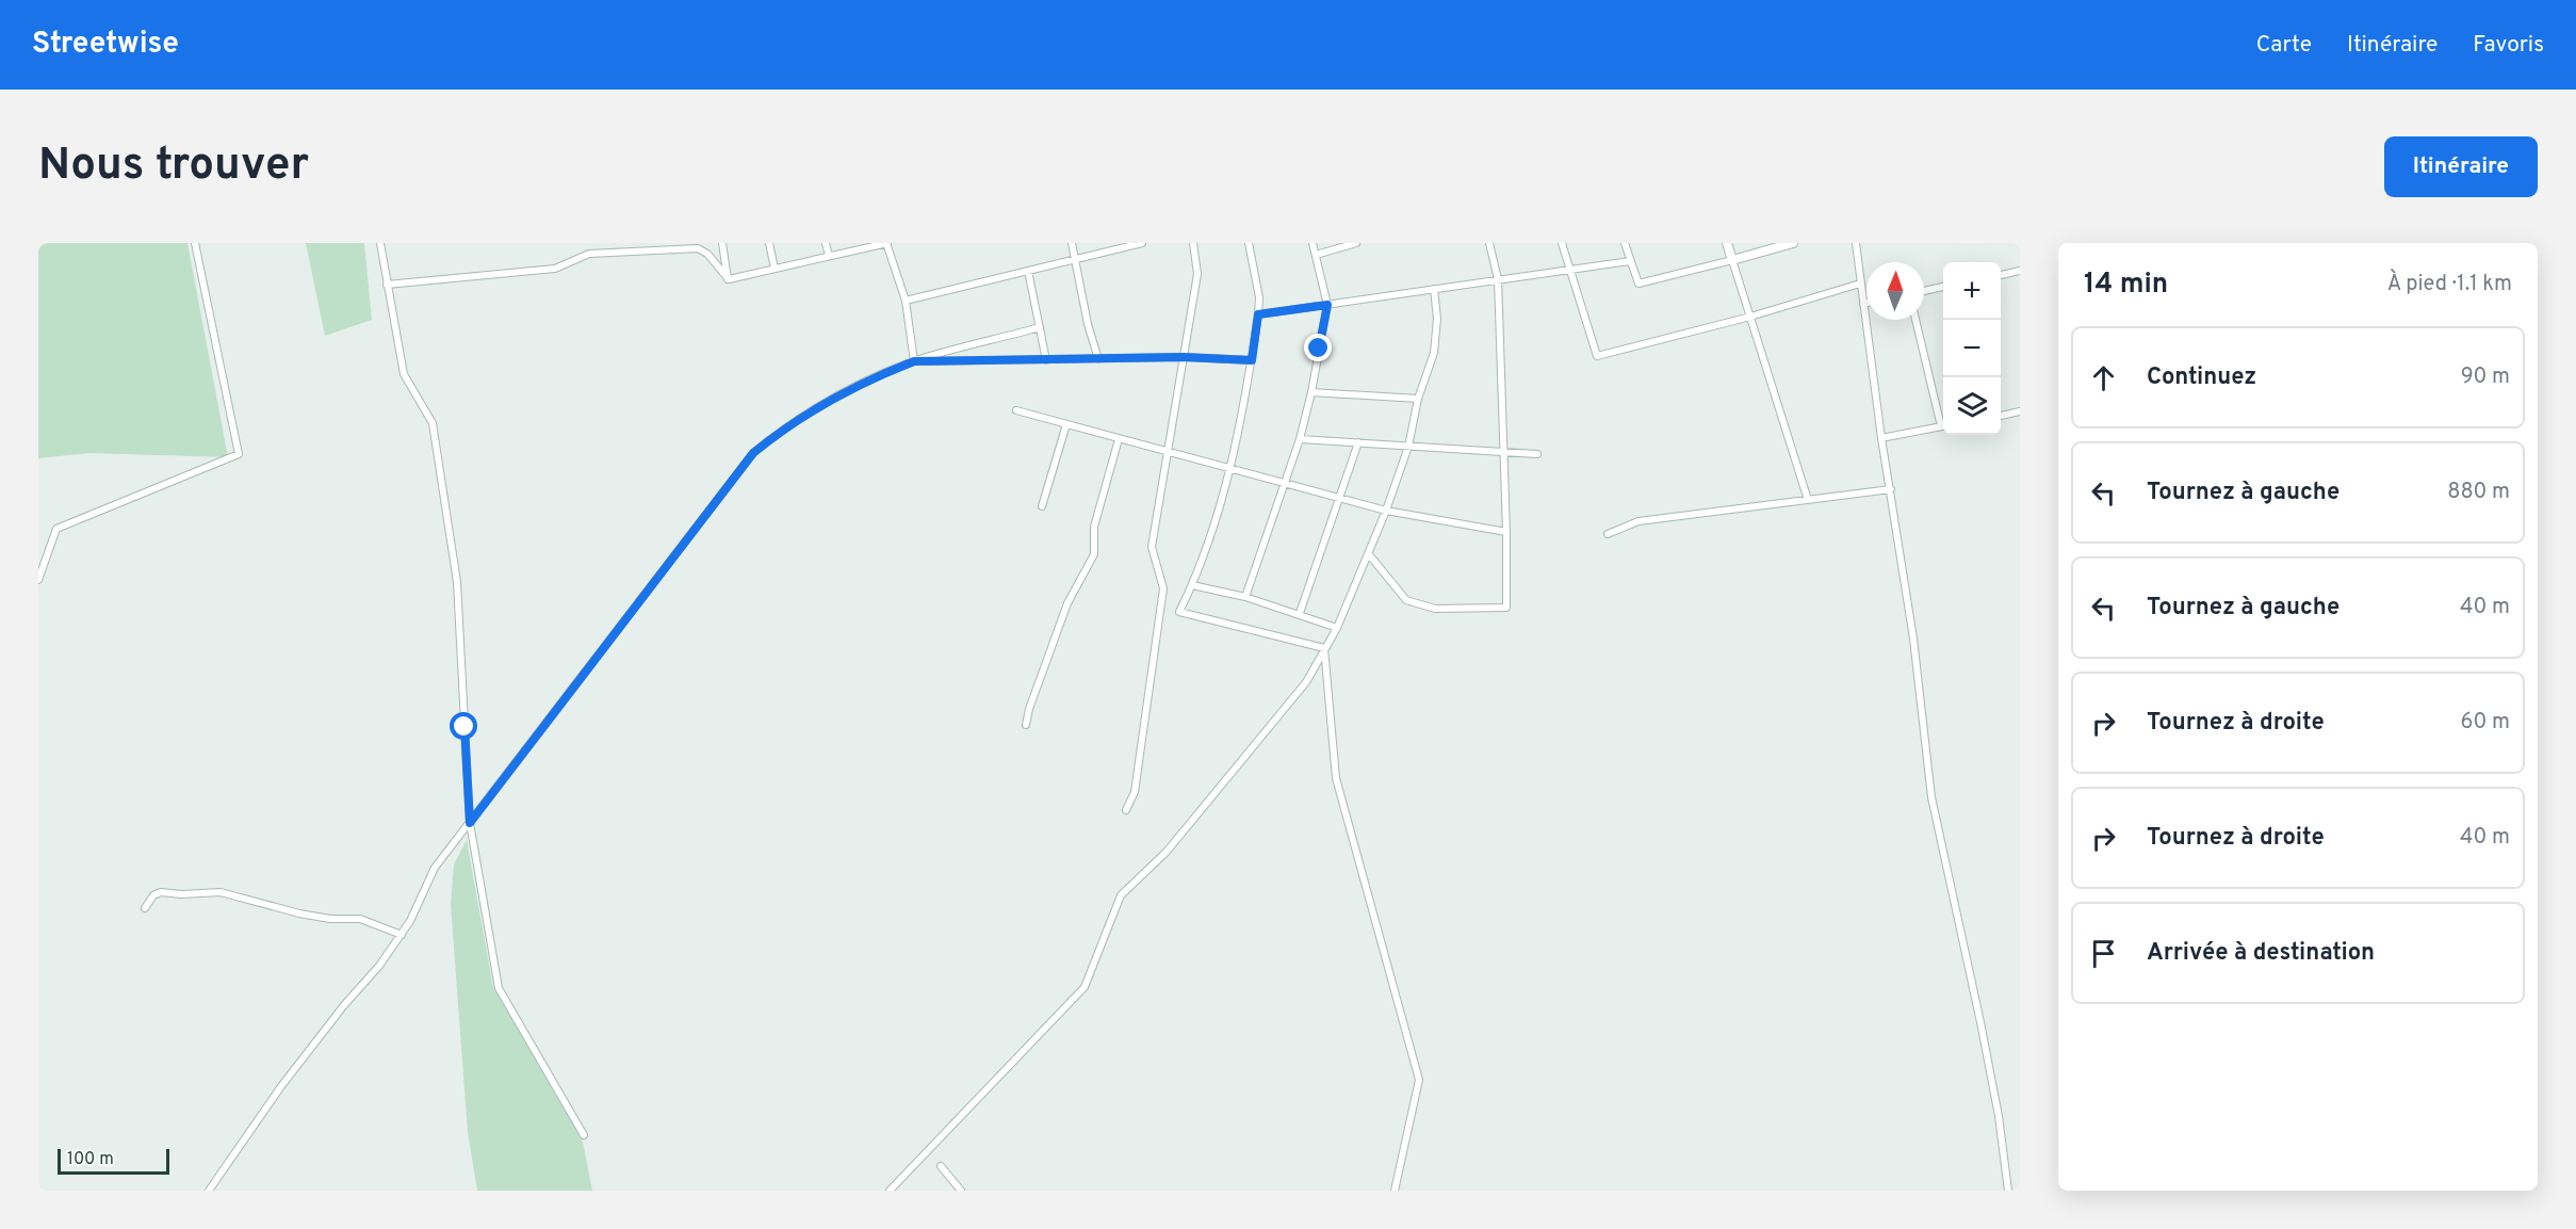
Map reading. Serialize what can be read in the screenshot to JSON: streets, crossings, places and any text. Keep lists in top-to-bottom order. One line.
{"scale_bar":"100 m","north":"top","page":{"header":"Streetwise","nav":["Carte","Itinéraire","Favoris"],"buttons":"Itinéraire","title":"Nous trouver","heading":["14 min","À pied · 1.1 km"],"map_buttons":["+","−"],"list":[["Continuez","90 m"],["Tournez à gauche","880 m"],["Tournez à gauche","40 m"],["Tournez à droite","60 m"],["Tournez à droite","40 m"],"Arrivée à destination"],"scale":"100 m"}}
